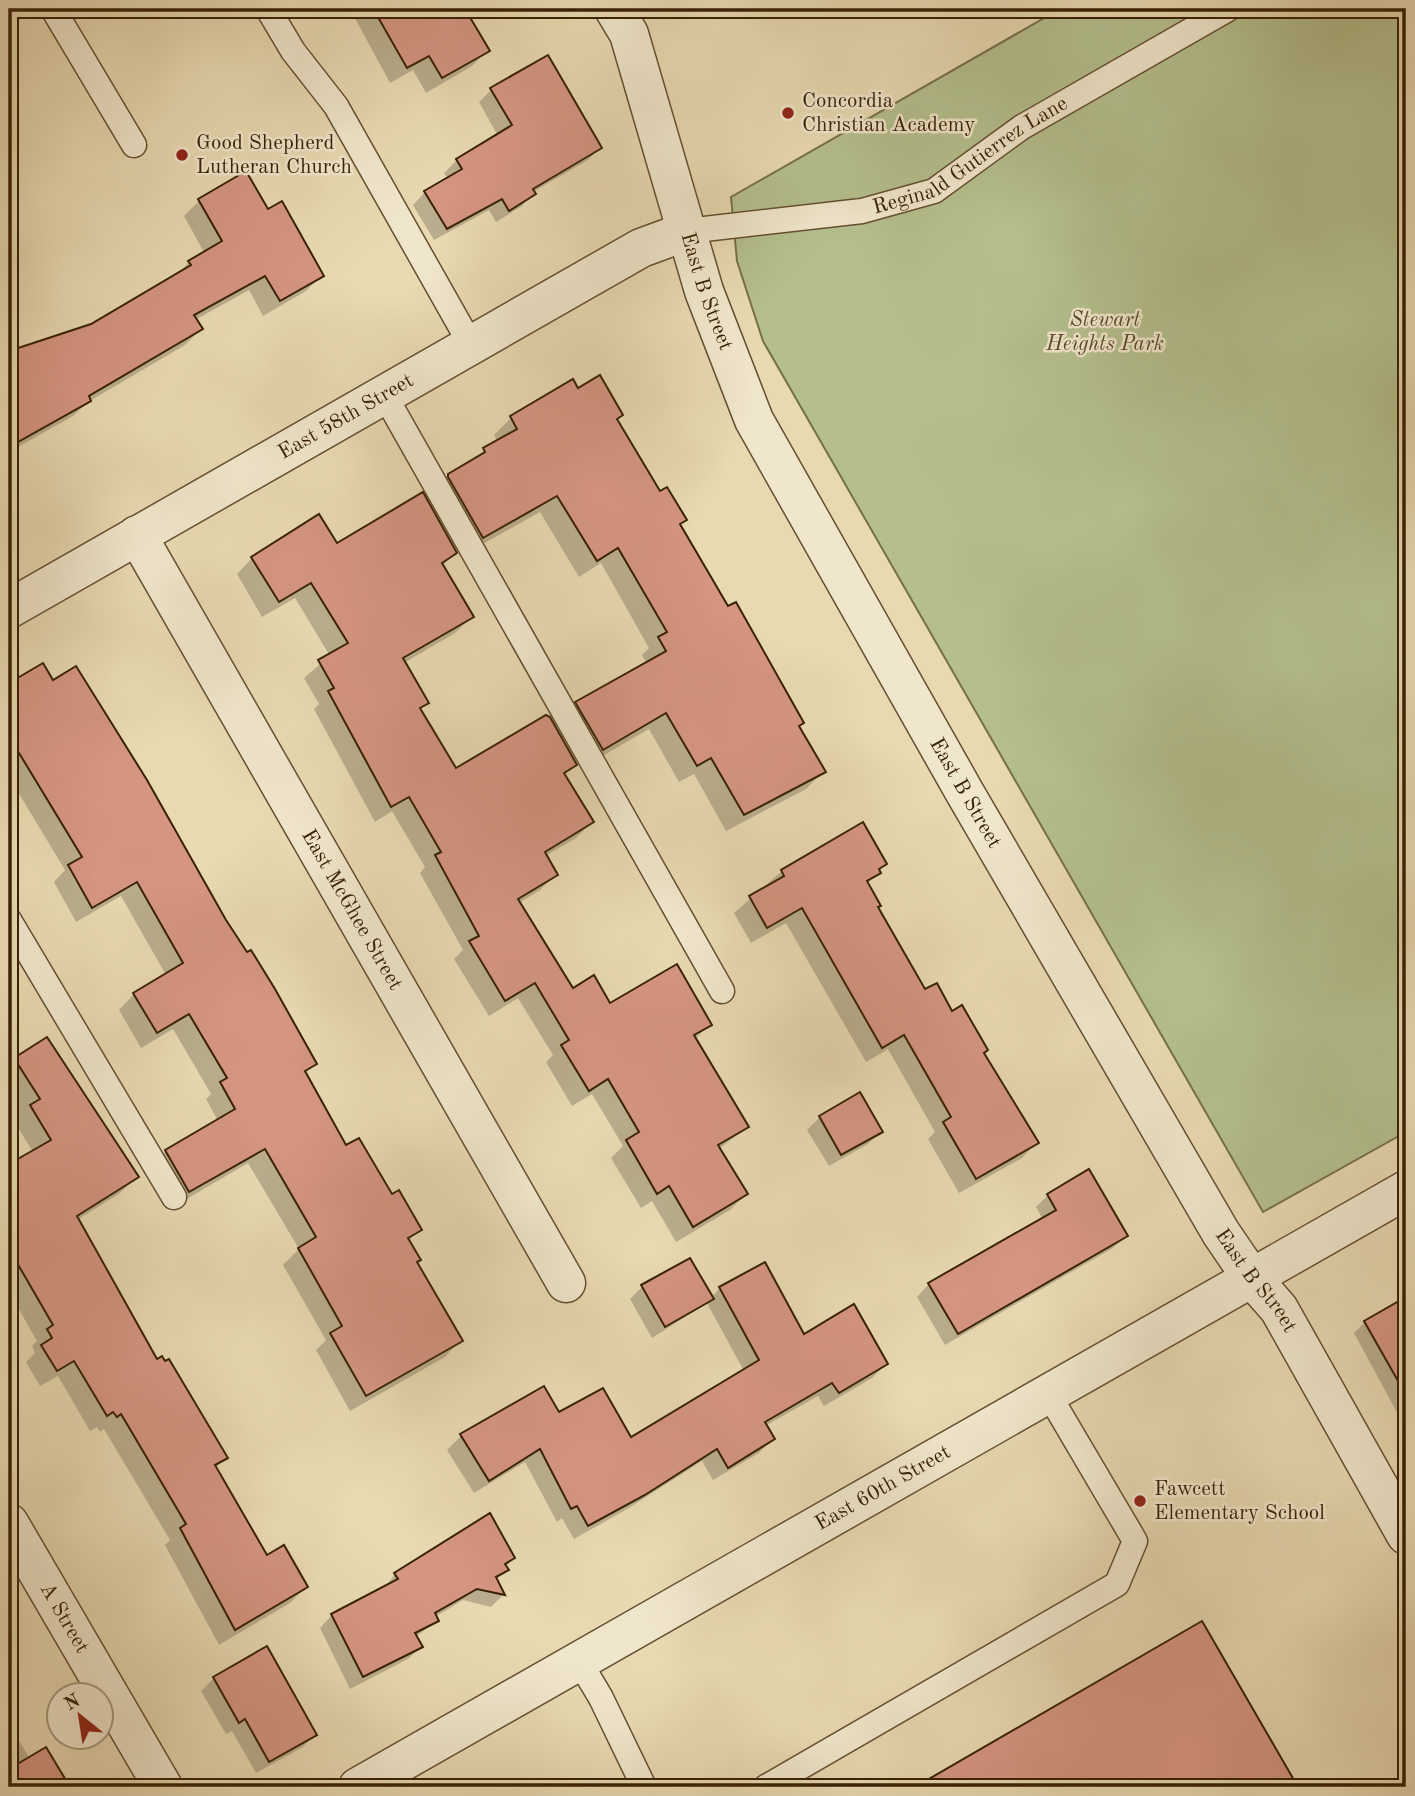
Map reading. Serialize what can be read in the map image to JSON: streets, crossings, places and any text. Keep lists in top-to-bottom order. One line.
{"streets":{"street":["East B Street","East 58th Street","East McGhee Street","East 60th Street","A Street"],"lane":["Reginald Gutierrez Lane"]},"crossings":[["Reginald Gutierrez Lane","East B Street"],["Reginald Gutierrez Lane","East 58th Street"],["East B Street","East 58th Street"],["East B Street","East 60th Street"],["East 58th Street","East McGhee Street"]],"parks":["Stewart Heights Park"],"places":["Concordia Christian Academy","Good Shepherd Lutheran Church","Fawcett Elementary School"],"north":"top left"}
